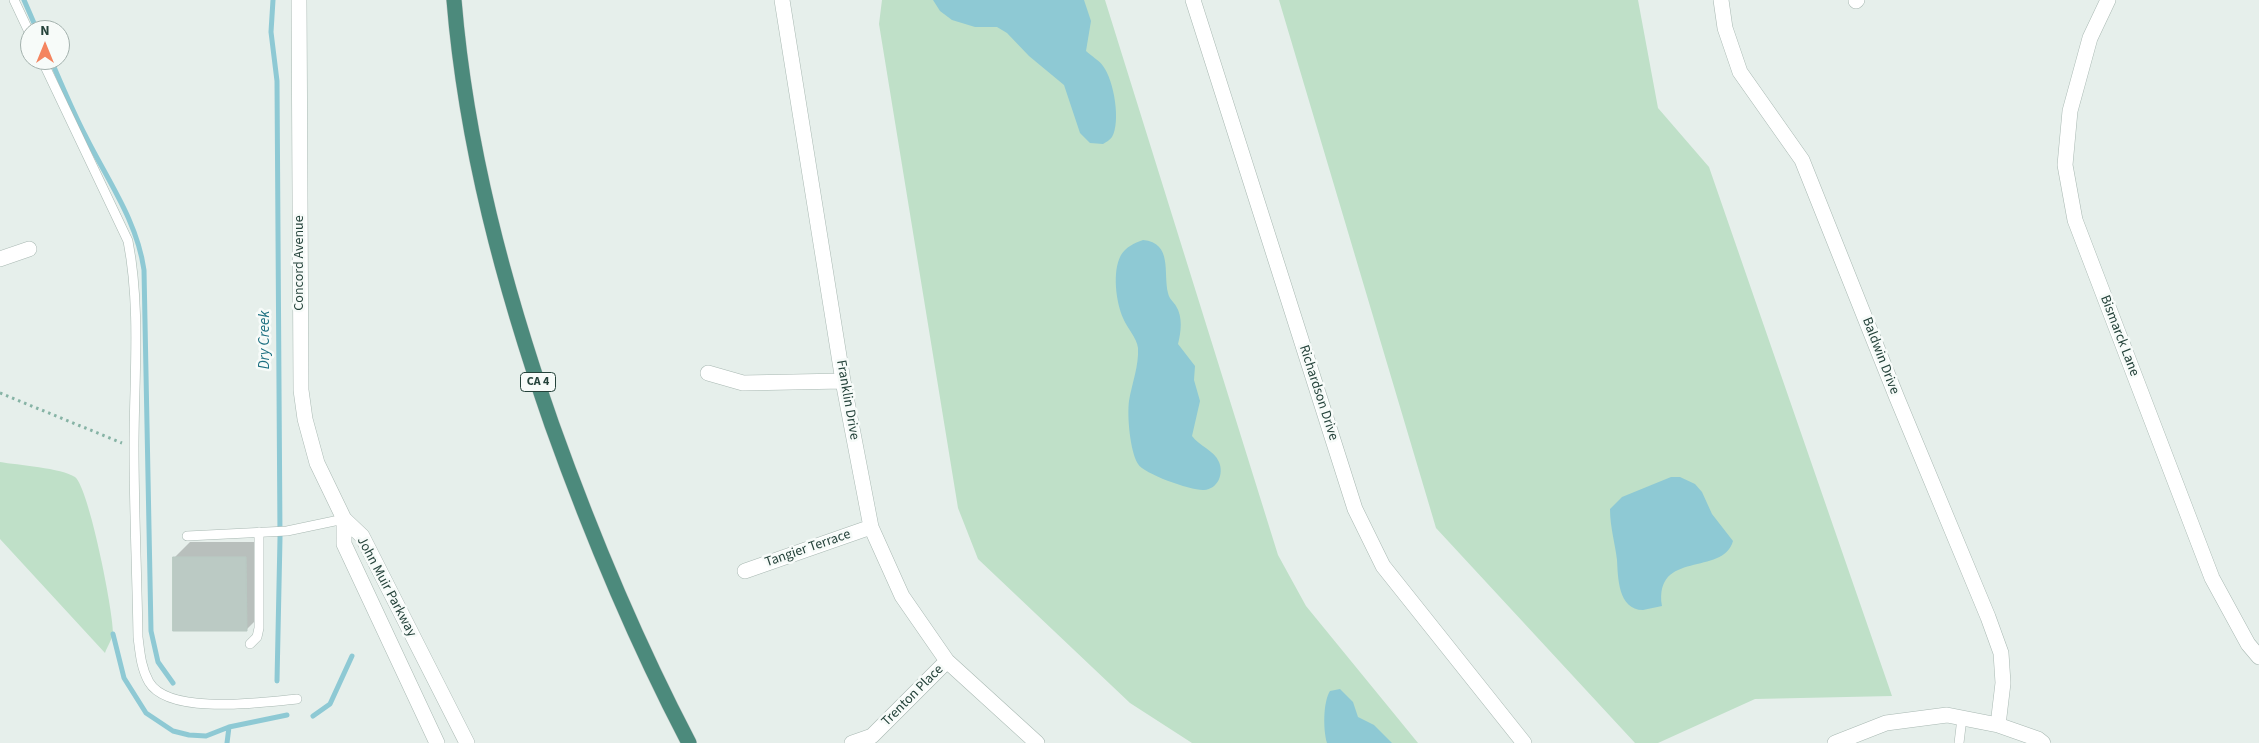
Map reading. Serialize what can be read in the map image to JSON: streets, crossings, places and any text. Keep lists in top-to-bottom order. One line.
{"streets":{"highway":["CA 4"],"street":["Concord Avenue","Bismarck Lane","Baldwin Drive","Richardson Drive","Franklin Drive","Tangier Terrace","John Muir Parkway","Trenton Place"]},"crossings":[["Concord Avenue","John Muir Parkway"],["Franklin Drive","Tangier Terrace"],["Franklin Drive","Trenton Place"]],"water":["Dry Creek"],"north":"top"}
